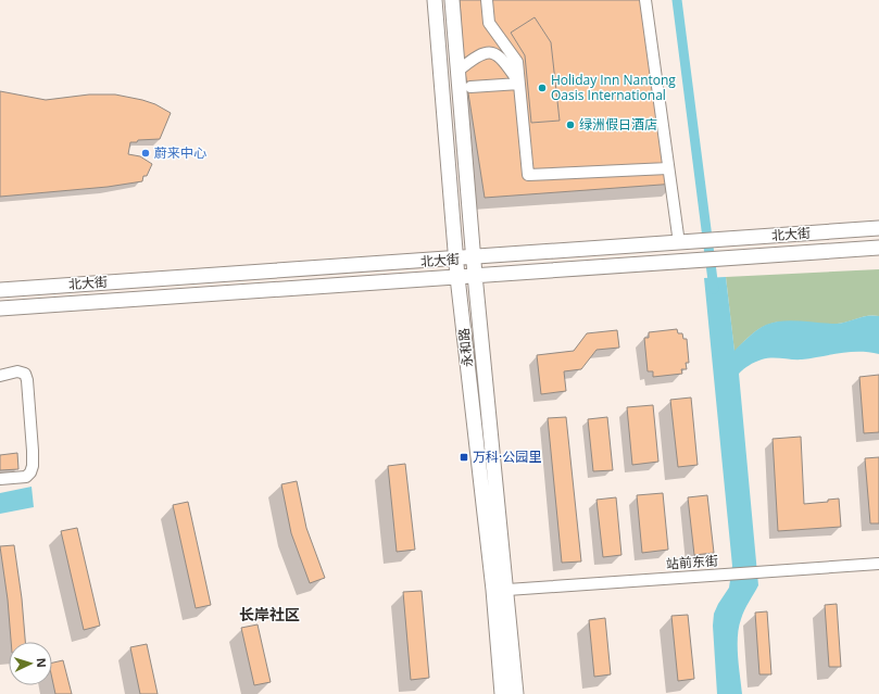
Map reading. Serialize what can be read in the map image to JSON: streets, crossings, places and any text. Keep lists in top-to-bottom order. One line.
{"streets":{"main road":["北大街","永和路"],"street":["站前东街"]},"crossings":[["北大街","永和路"],["永和路","站前东街"]],"districts":["长岸社区"],"places":{"other":["Holiday Inn Nantong Oasis International","绿洲假日酒店","蔚来中心"],"transit":["万科·公园里"]},"north":"right"}
